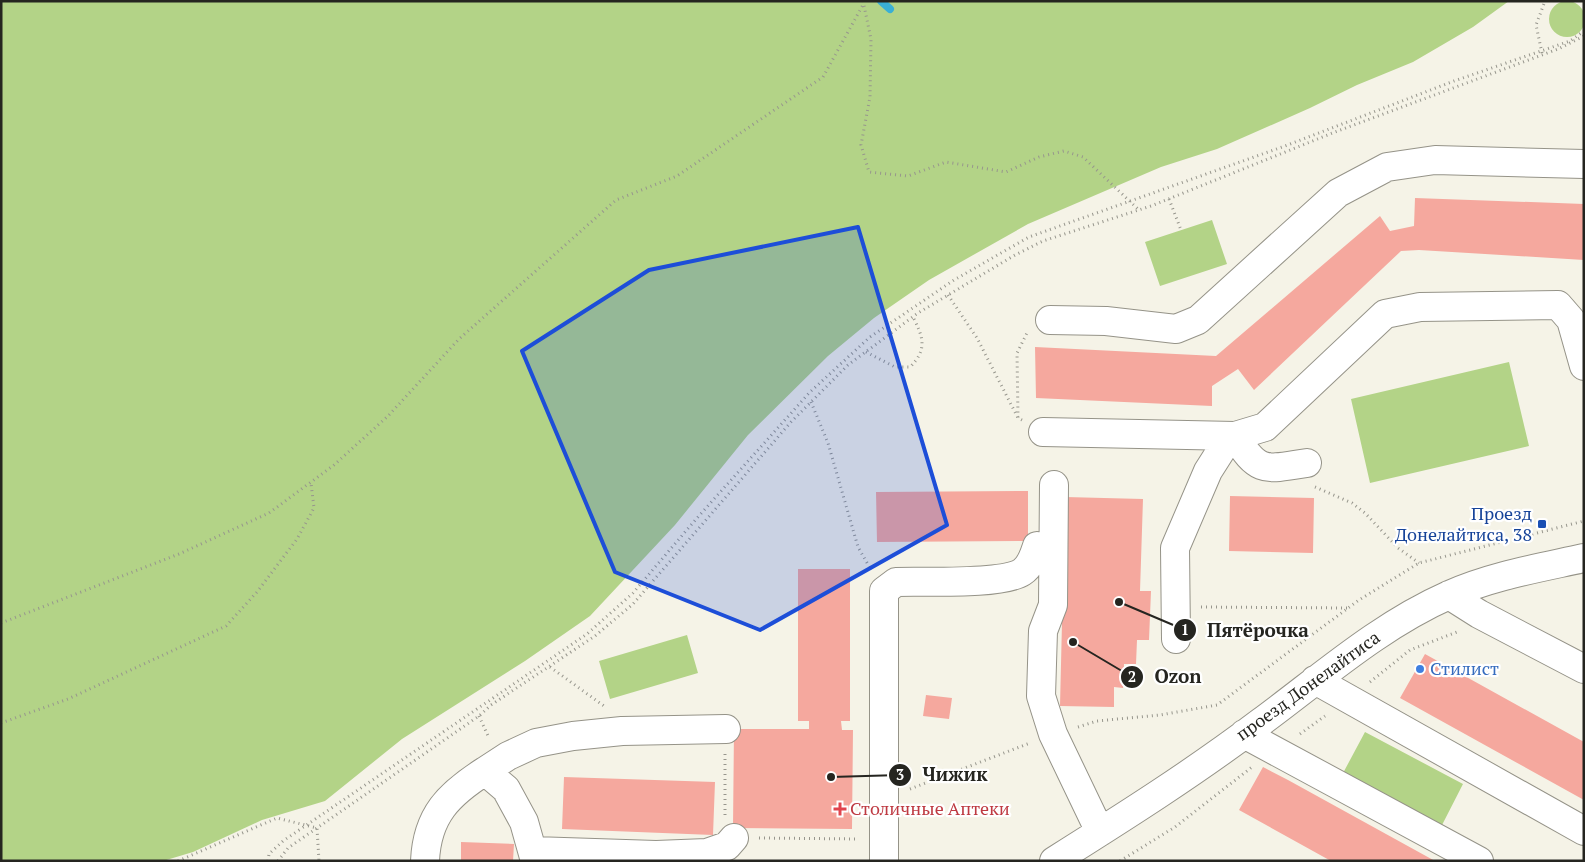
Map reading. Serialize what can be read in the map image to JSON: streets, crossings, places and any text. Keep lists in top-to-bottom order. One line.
{"streets":{"street":["проезд Донелайтиса"]},"places":{"transit":["Проезд Донелайтиса, 38"],"other":["Пятёрочка","Ozon","Стилист","Чижик"],"health":["Столичные Аптеки"]}}
